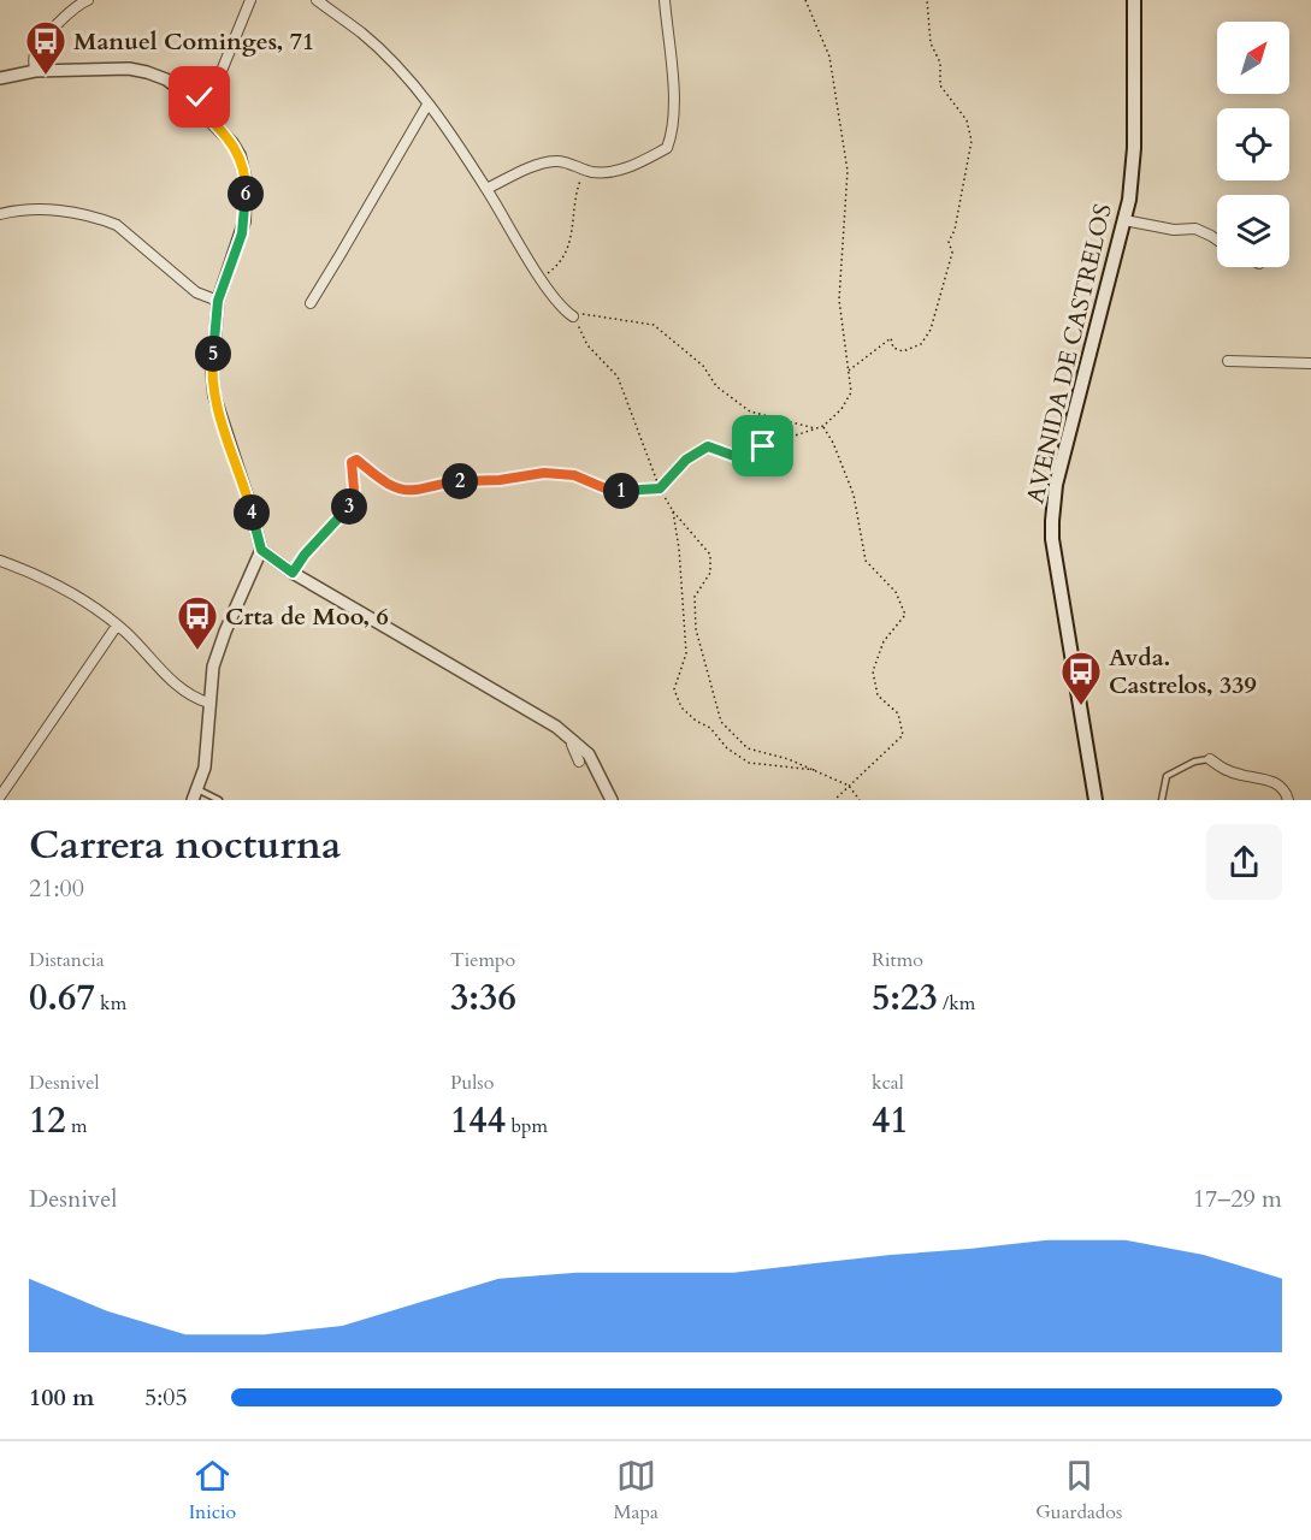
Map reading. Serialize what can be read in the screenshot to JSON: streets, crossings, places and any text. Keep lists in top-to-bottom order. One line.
{"streets":{"main road":["AVENIDA DE CASTRELOS"]},"places":{"bus stop":["Manuel Cominges, 71","Crta de Moo, 6","Avda. Castrelos, 339"]},"north":"top right","page":{"pins":["6","5","2","1","3","4"],"heading":["Carrera nocturna","21:00"],"stats":[["Distancia","0.67 km"],["Tiempo","3:36"],["Ritmo","5:23 /km"],["Desnivel","12 m"],["Pulso","144 bpm"],["kcal","41"]],"chart":["Desnivel","17–29 m"],"list":[{"name":"100 m","note":"5:05"}],"tabs":["Inicio","Mapa","Guardados"]}}
